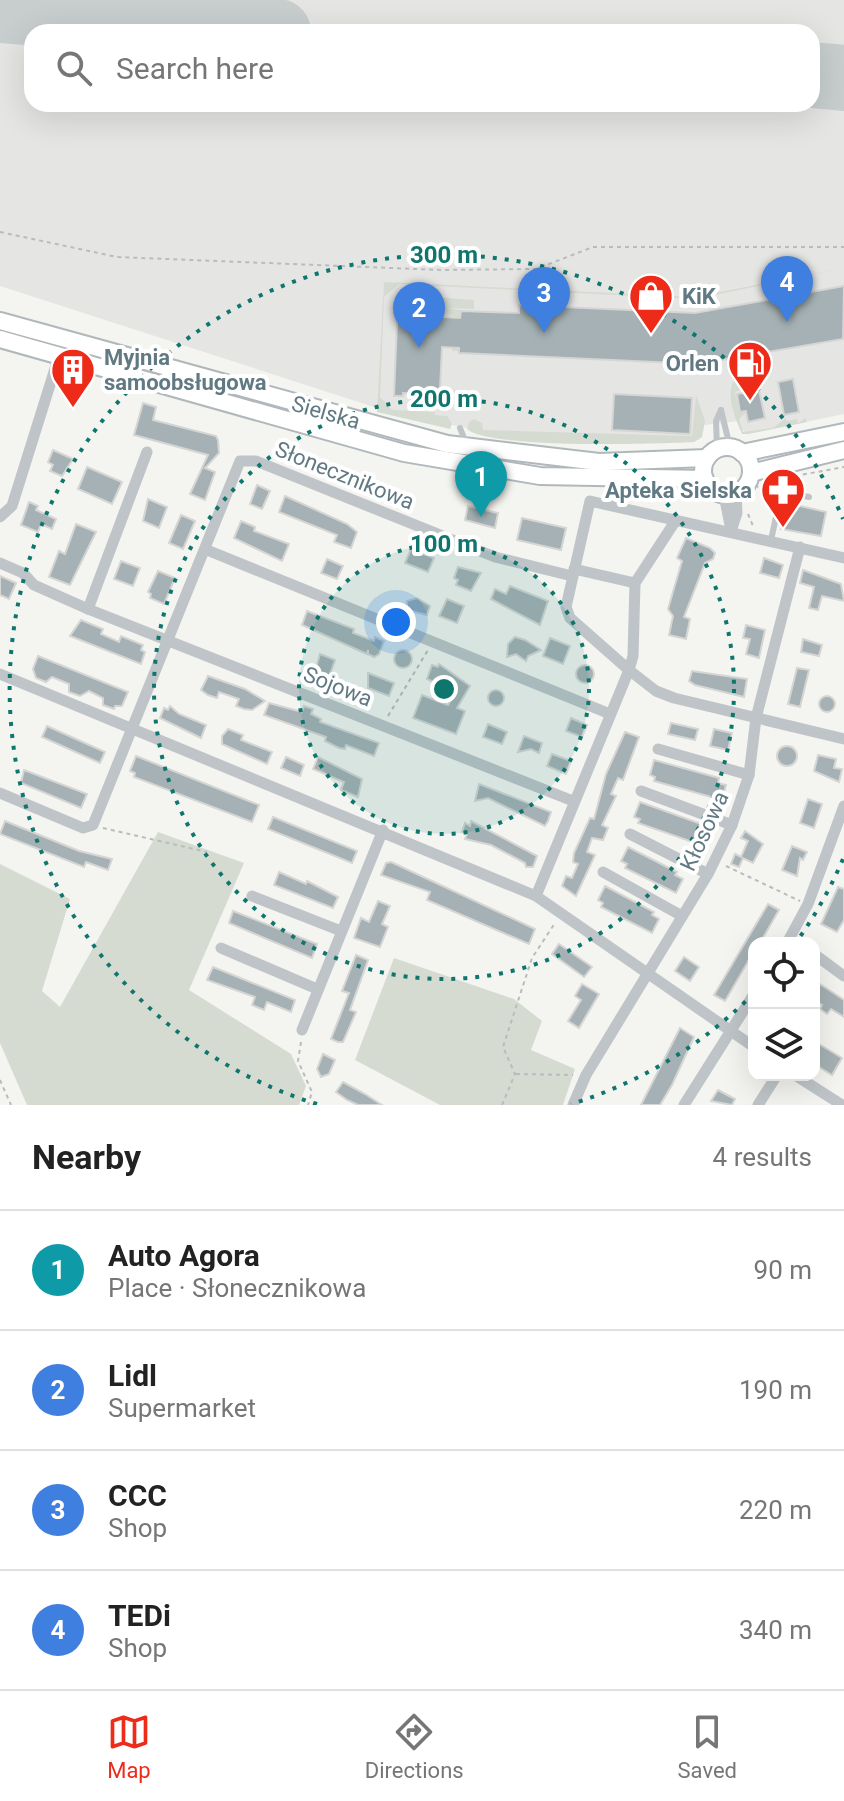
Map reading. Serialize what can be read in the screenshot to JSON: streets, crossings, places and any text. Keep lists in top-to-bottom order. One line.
{"streets":{"main road":["Sielska"],"street":["Słonecznikowa","Sojowa","Kłosowa"]},"crossings":[["Słonecznikowa","Sojowa"]],"places":{"shop":["KiK"],"fuel station":["Orlen"],"building":["Myjnia samoobsługowa"],"pharmacy":["Apteka Sielska"]},"page":{"search":"Search here","pins":["4","3","2","1"],"heading":["Nearby","4 results"],"list":[{"mark":"1","name":"Auto Agora","note":"Place · Słonecznikowa","value":"90 m"},{"mark":"2","name":"Lidl","note":"Supermarket","value":"190 m"},{"mark":"3","name":"CCC","note":"Shop","value":"220 m"},{"mark":"4","name":"TEDi","note":"Shop","value":"340 m"}],"nav":["Map","Directions","Saved"]},"rings":["300 m","200 m","100 m"]}
